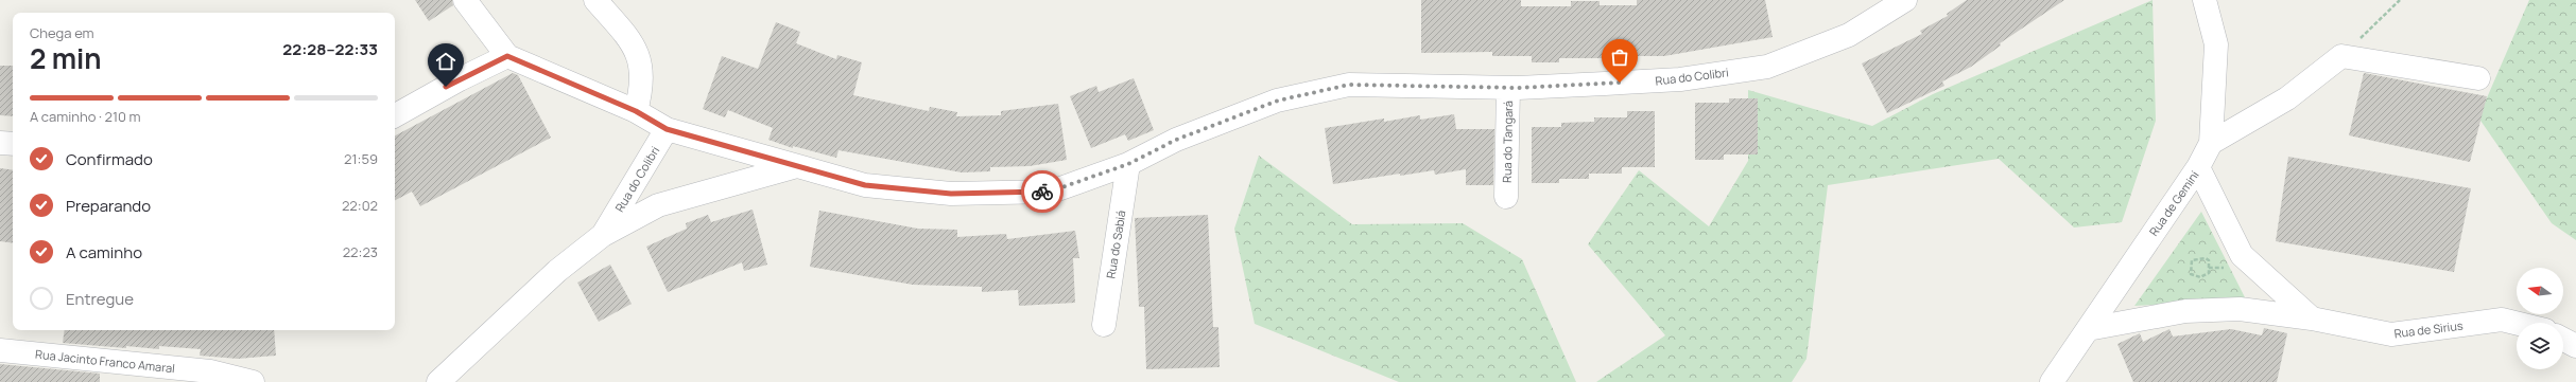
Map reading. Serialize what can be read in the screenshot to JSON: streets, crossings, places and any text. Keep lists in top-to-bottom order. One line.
{"streets":{"street":["Rua do Colibri","Rua do Tangará","Rua de Gemini","Rua do Sabiá","Rua de Sirius","Rua Jacinto Franco Amaral"]},"crossings":[["Rua do Colibri","Rua do Tangará"],["Rua do Colibri","Rua do Sabiá"],["Rua de Gemini","Rua de Sirius"]],"north":"left","page":{"heading":["2 min","Chega em","22:28–22:33"],"bar":"A caminho · 210 m","list":[["Confirmado","21:59"],["Preparando","22:02"],["A caminho","22:23"],"Entregue"]}}
